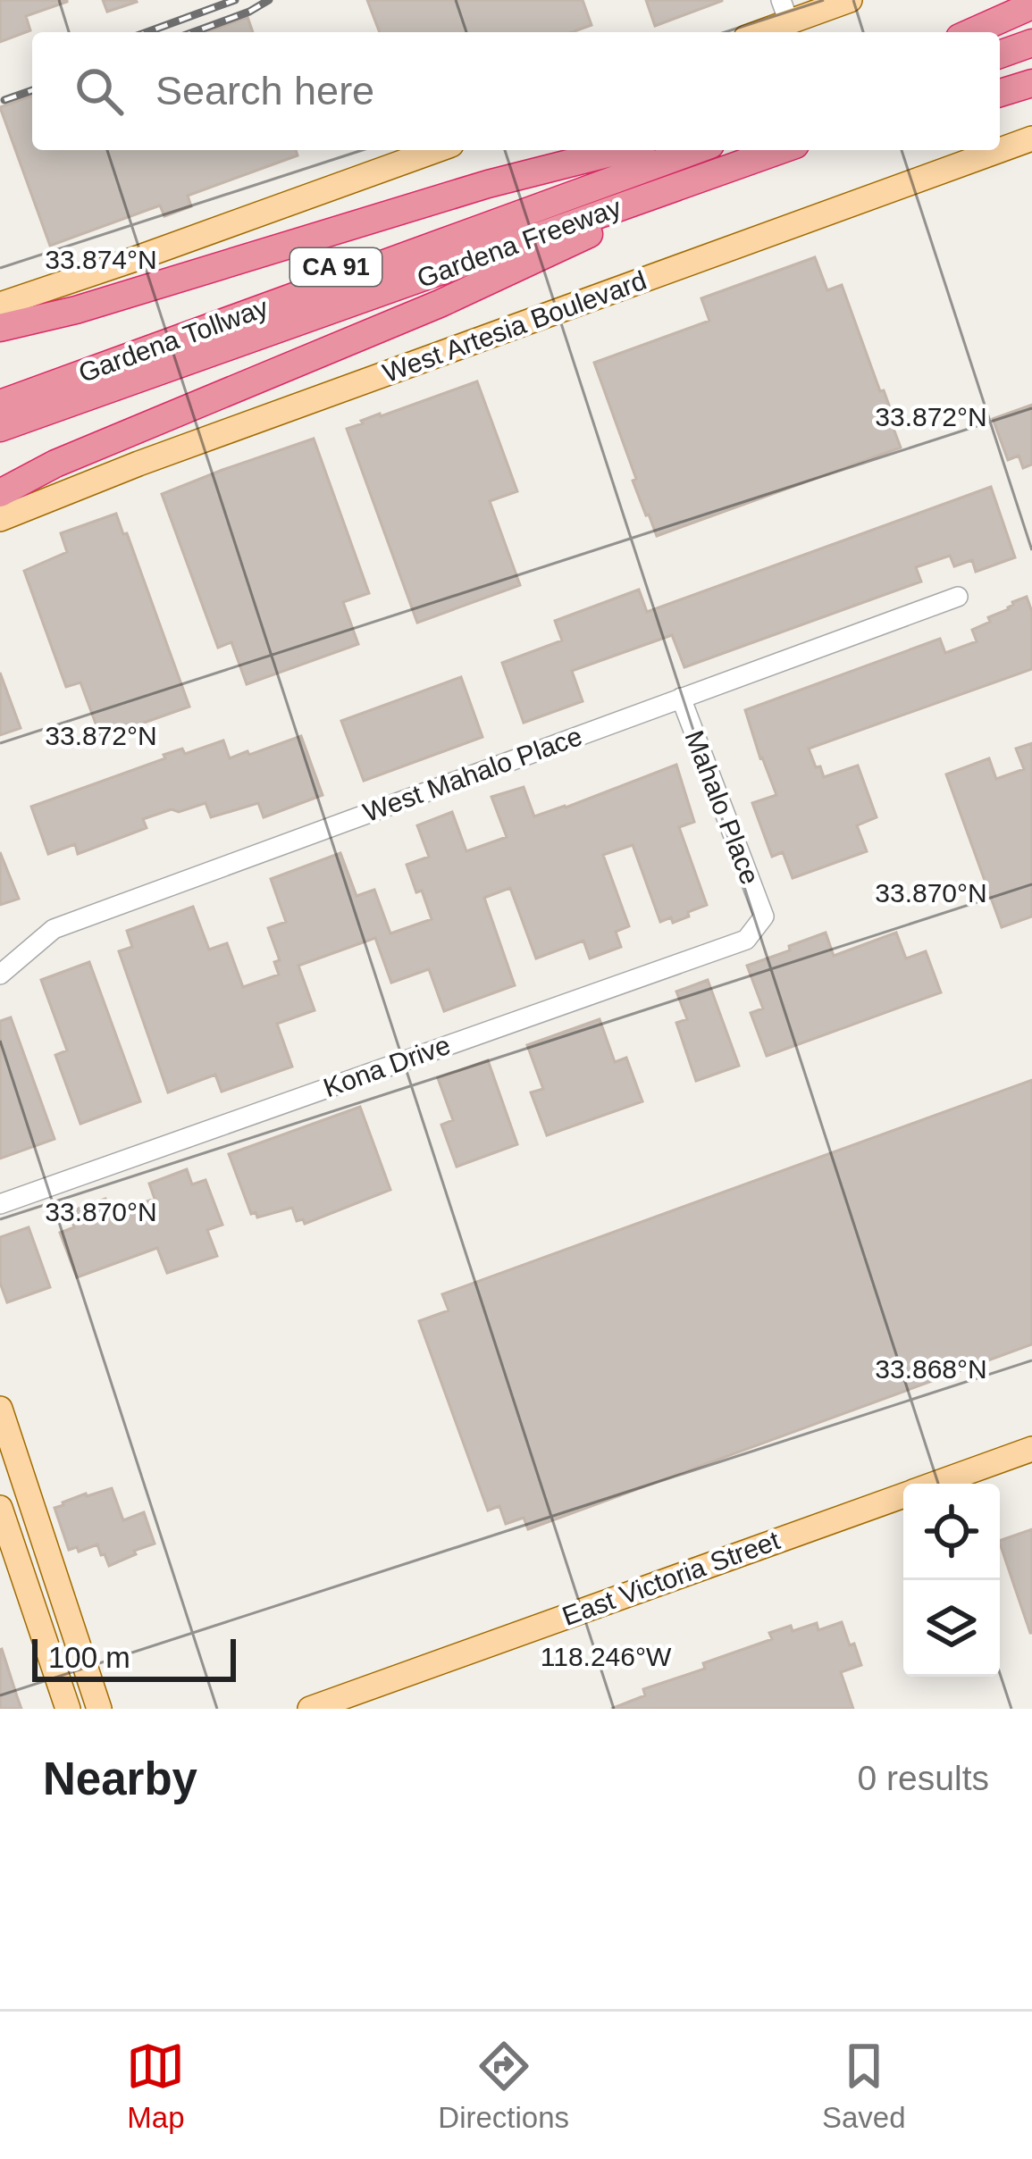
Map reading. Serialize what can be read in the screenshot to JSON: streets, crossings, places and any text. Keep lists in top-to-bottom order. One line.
{"streets":{"highway":["Gardena Freeway","CA 91","Gardena Tollway"],"main road":["West Artesia Boulevard","East Victoria Street"],"street":["West Mahalo Place","Mahalo Place","Kona Drive"]},"crossings":[["West Mahalo Place","Mahalo Place"],["Mahalo Place","Kona Drive"]],"scale_bar":"100 m","page":{"search":"Search here","scale":"100 m","heading":["Nearby","0 results"],"nav":["Map","Directions","Saved"]},"coordinates":["33.874°N","33.872°N","33.870°N","33.868°N","118.246°W"]}
